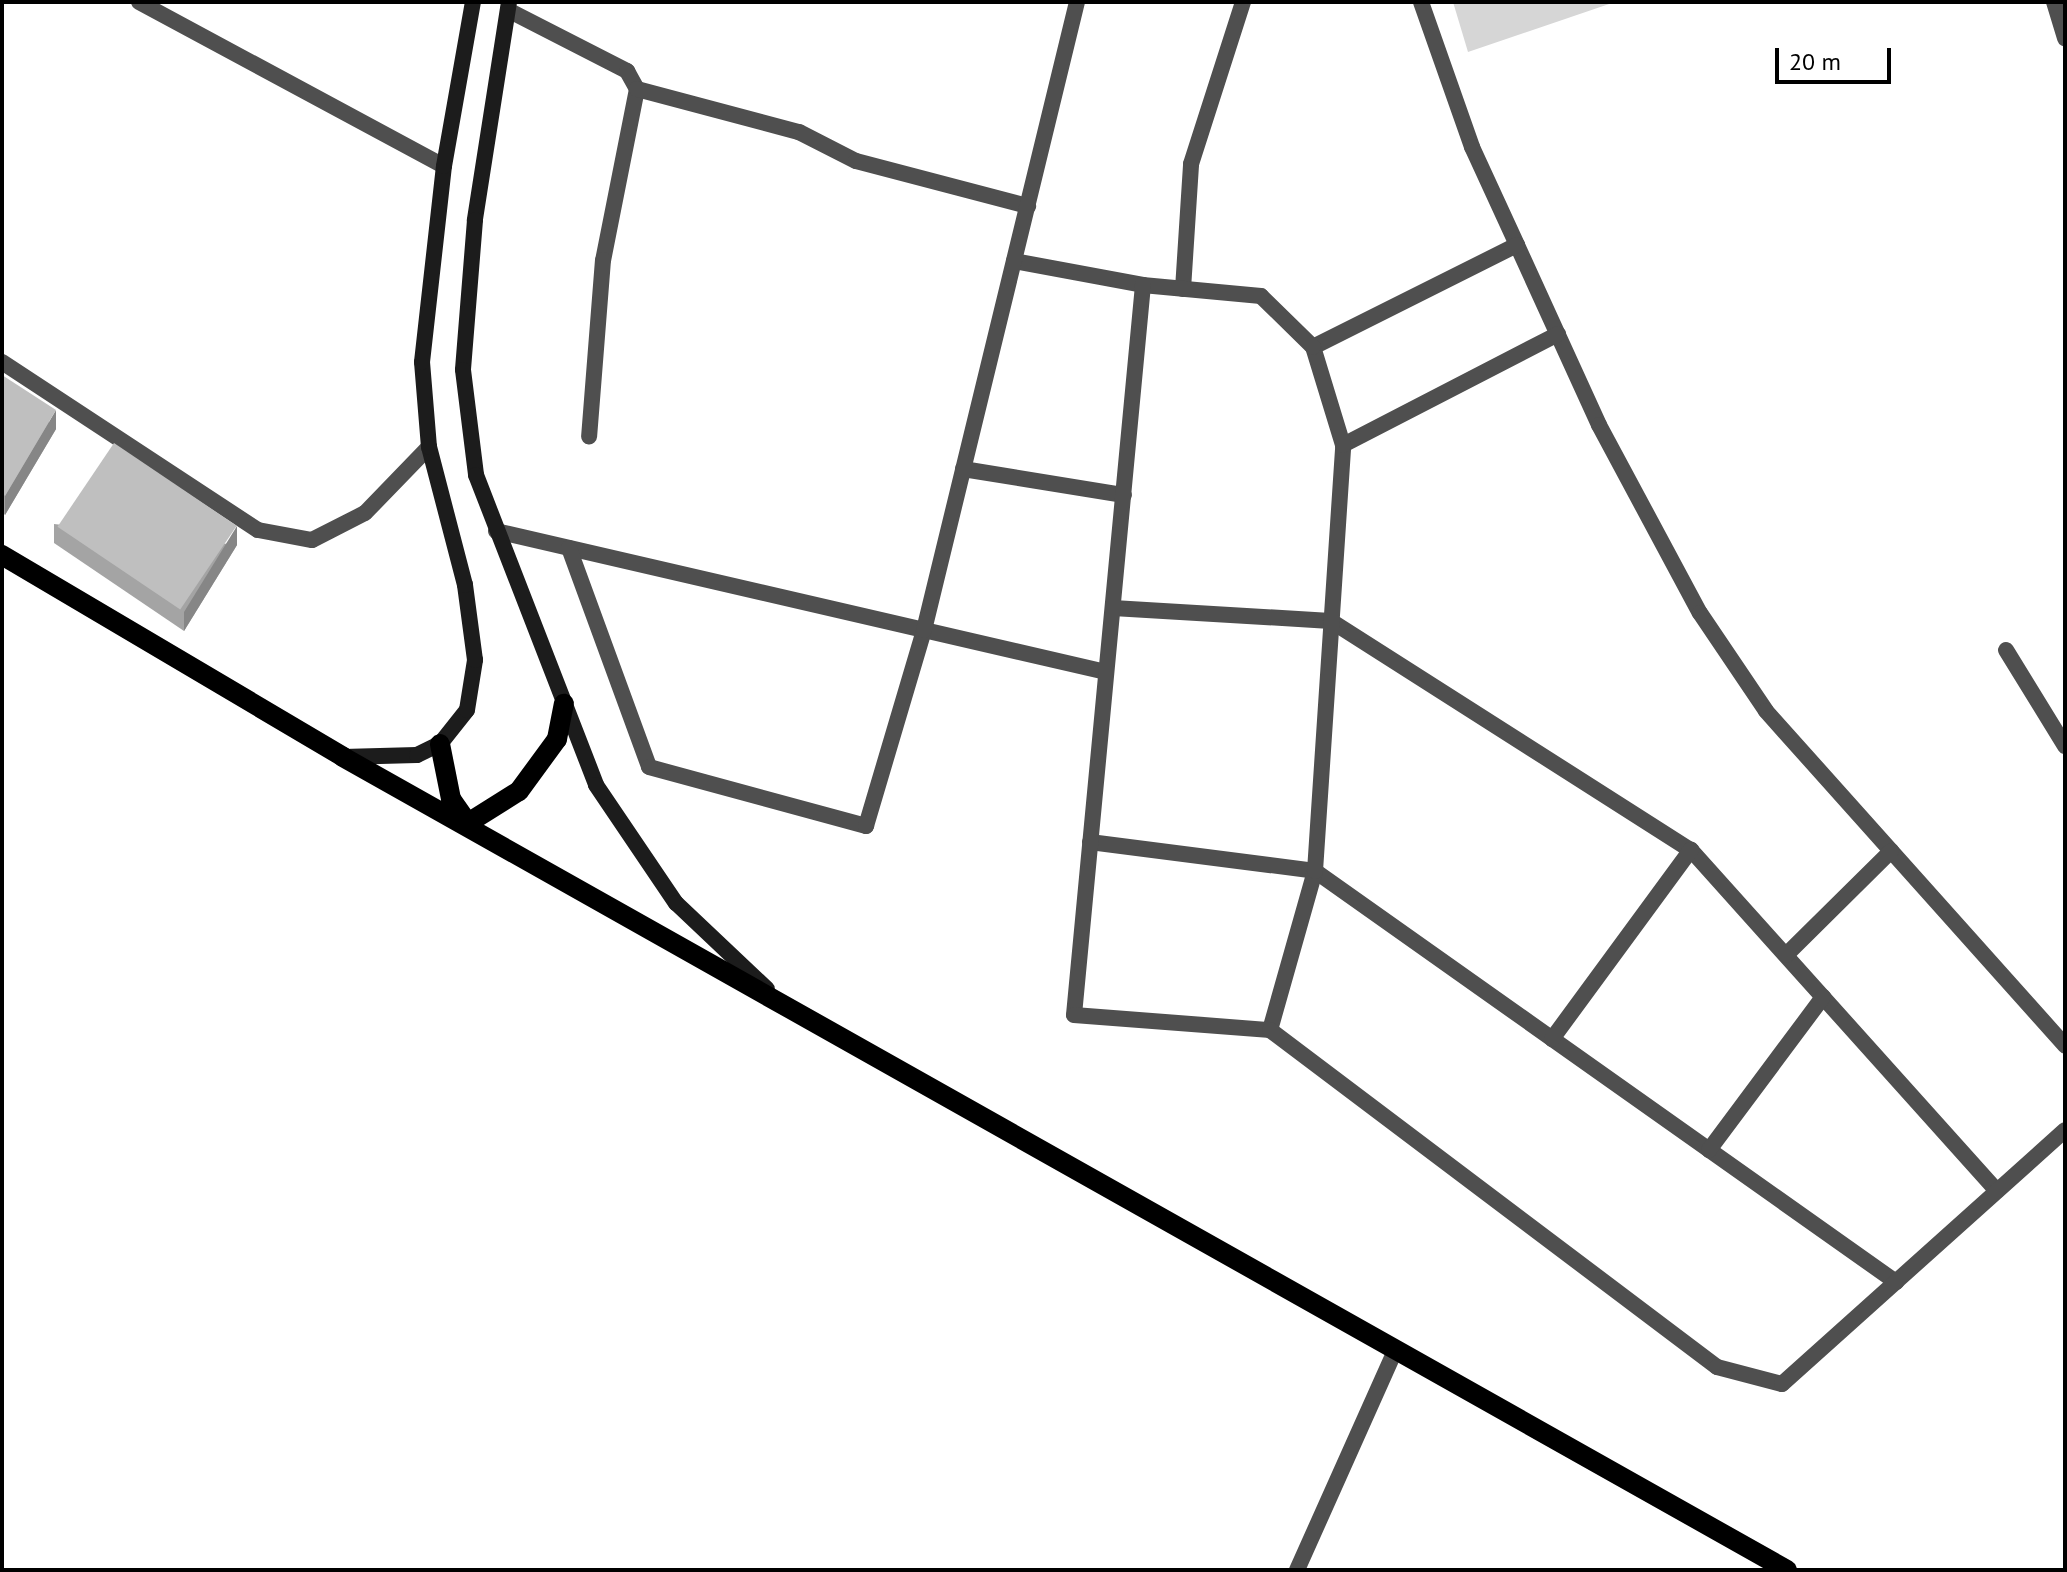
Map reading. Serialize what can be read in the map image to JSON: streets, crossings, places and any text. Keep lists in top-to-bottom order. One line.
{"scale_bar":"20 m"}
